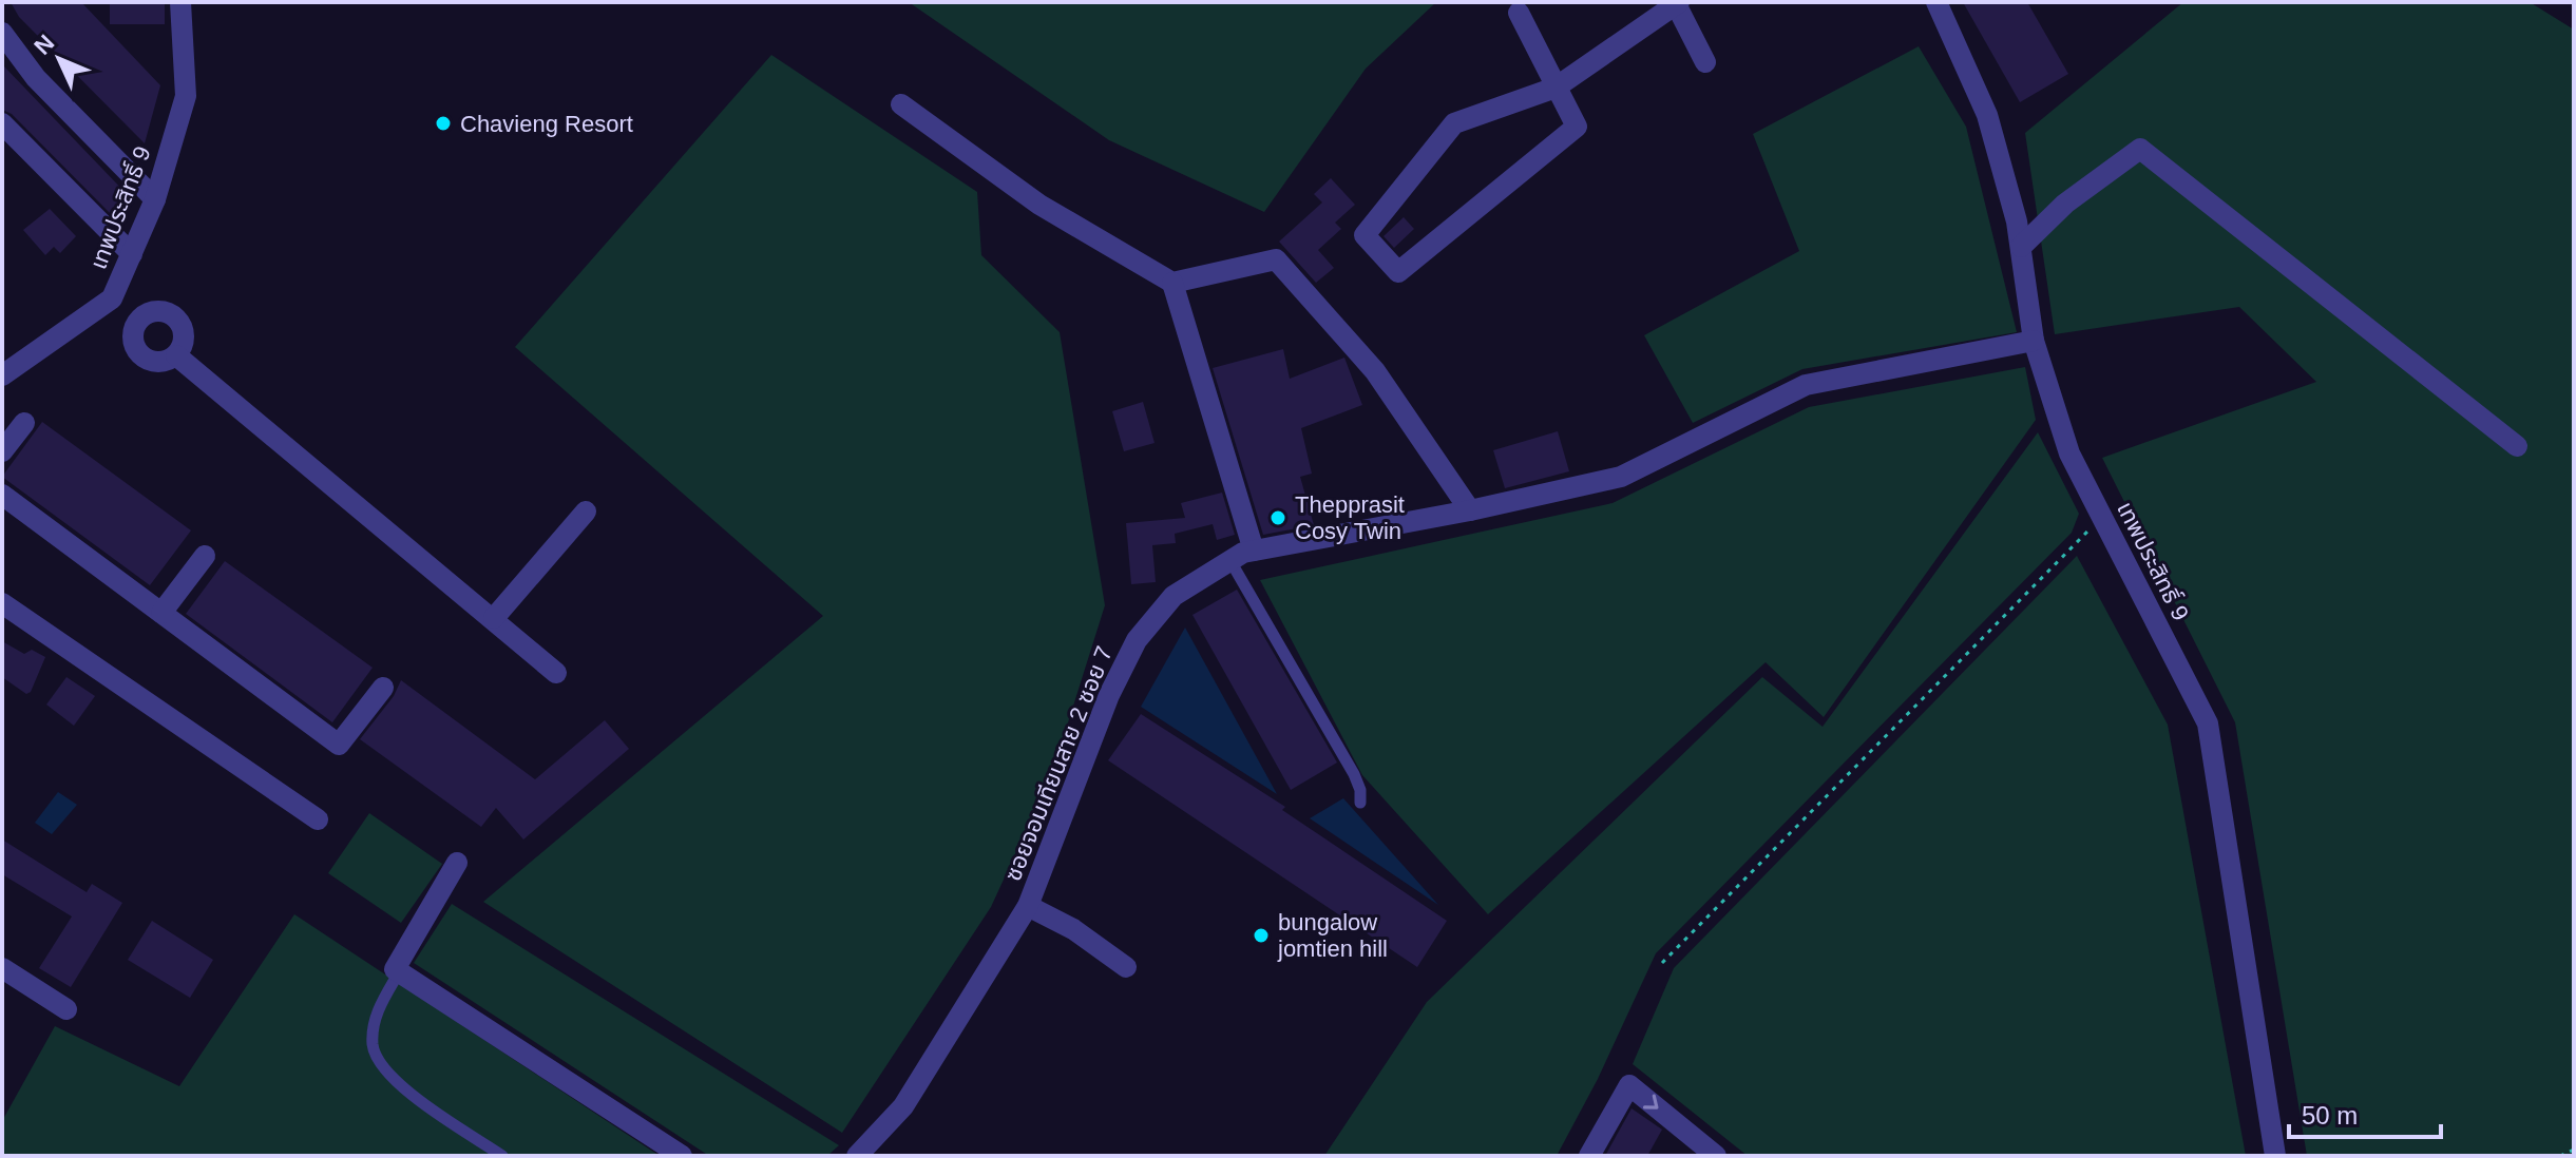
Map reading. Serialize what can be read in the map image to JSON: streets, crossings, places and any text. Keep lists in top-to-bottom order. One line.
{"streets":{"street":["เทพประสิทธิ์ 9","ซอยจอมเทียนสาย 2 ซอย 7"]},"crossings":[["เทพประสิทธิ์ 9","ซอยจอมเทียนสาย 2 ซอย 7"]],"places":["Chavieng Resort","Thepprasit Cosy Twin","bungalow jomtien hill"],"scale_bar":"50 m","north":"top left"}
